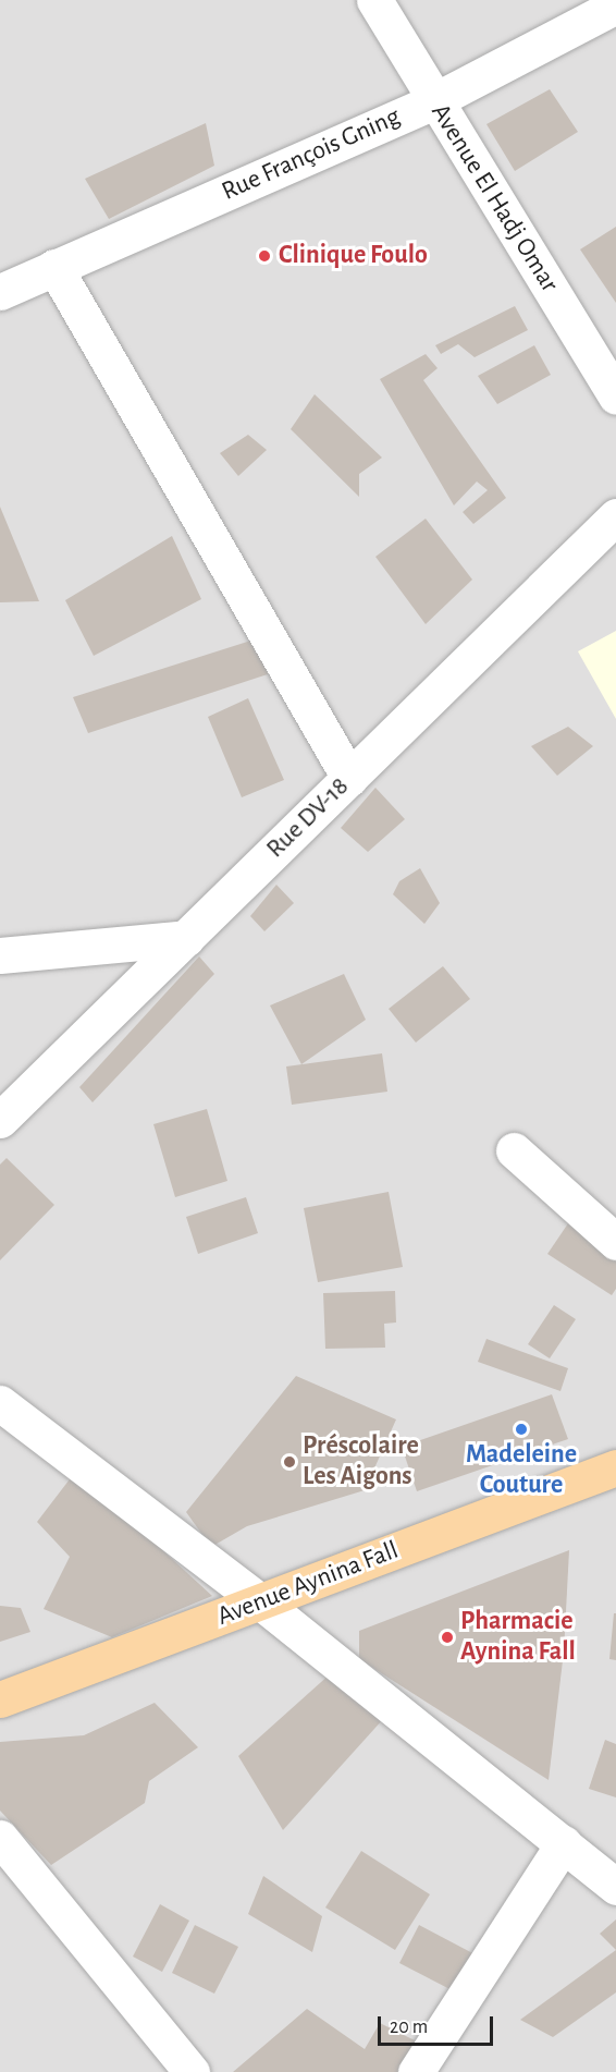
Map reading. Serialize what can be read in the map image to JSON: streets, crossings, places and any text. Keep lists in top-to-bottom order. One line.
{"streets":{"main road":["Avenue Aynina Fall"],"street":["Rue François Gning","Avenue El Hadj Omar","Rue DV-18"]},"crossings":[["Rue François Gning","Avenue El Hadj Omar"]],"places":["Clinique Foulo","Madeleine Couture","Préscolaire Les Aigons","Pharmacie Aynina Fall"],"scale_bar":"20 m"}
